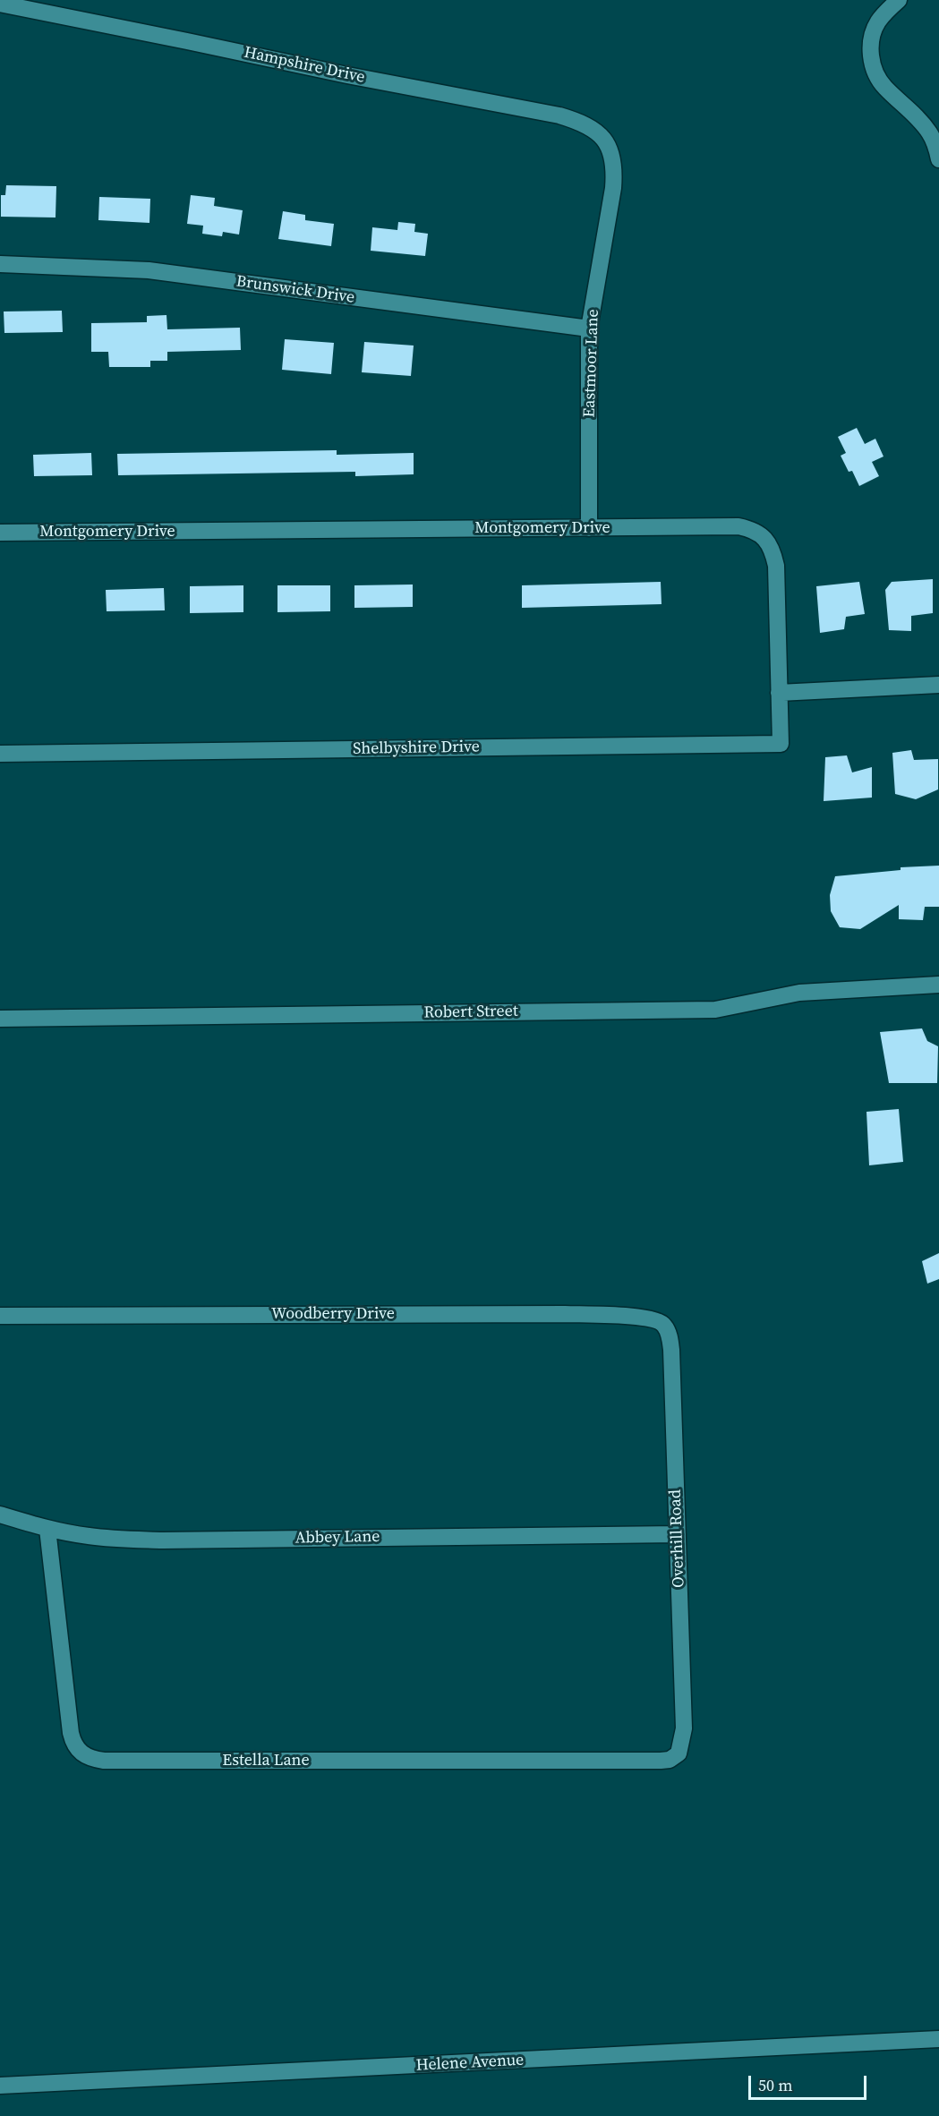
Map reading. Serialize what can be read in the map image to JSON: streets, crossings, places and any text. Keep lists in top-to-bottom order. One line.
{"streets":{"street":["Hampshire Drive","Brunswick Drive","Eastmoor Lane","Montgomery Drive","Shelbyshire Drive","Robert Street","Woodberry Drive","Abbey Lane","Overhill Road","Estella Lane","Helene Avenue"]},"crossings":[["Hampshire Drive","Eastmoor Lane"],["Brunswick Drive","Eastmoor Lane"],["Eastmoor Lane","Montgomery Drive"],["Montgomery Drive","Shelbyshire Drive"],["Woodberry Drive","Overhill Road"],["Abbey Lane","Overhill Road"],["Abbey Lane","Estella Lane"],["Overhill Road","Estella Lane"]],"scale_bar":"50 m"}
